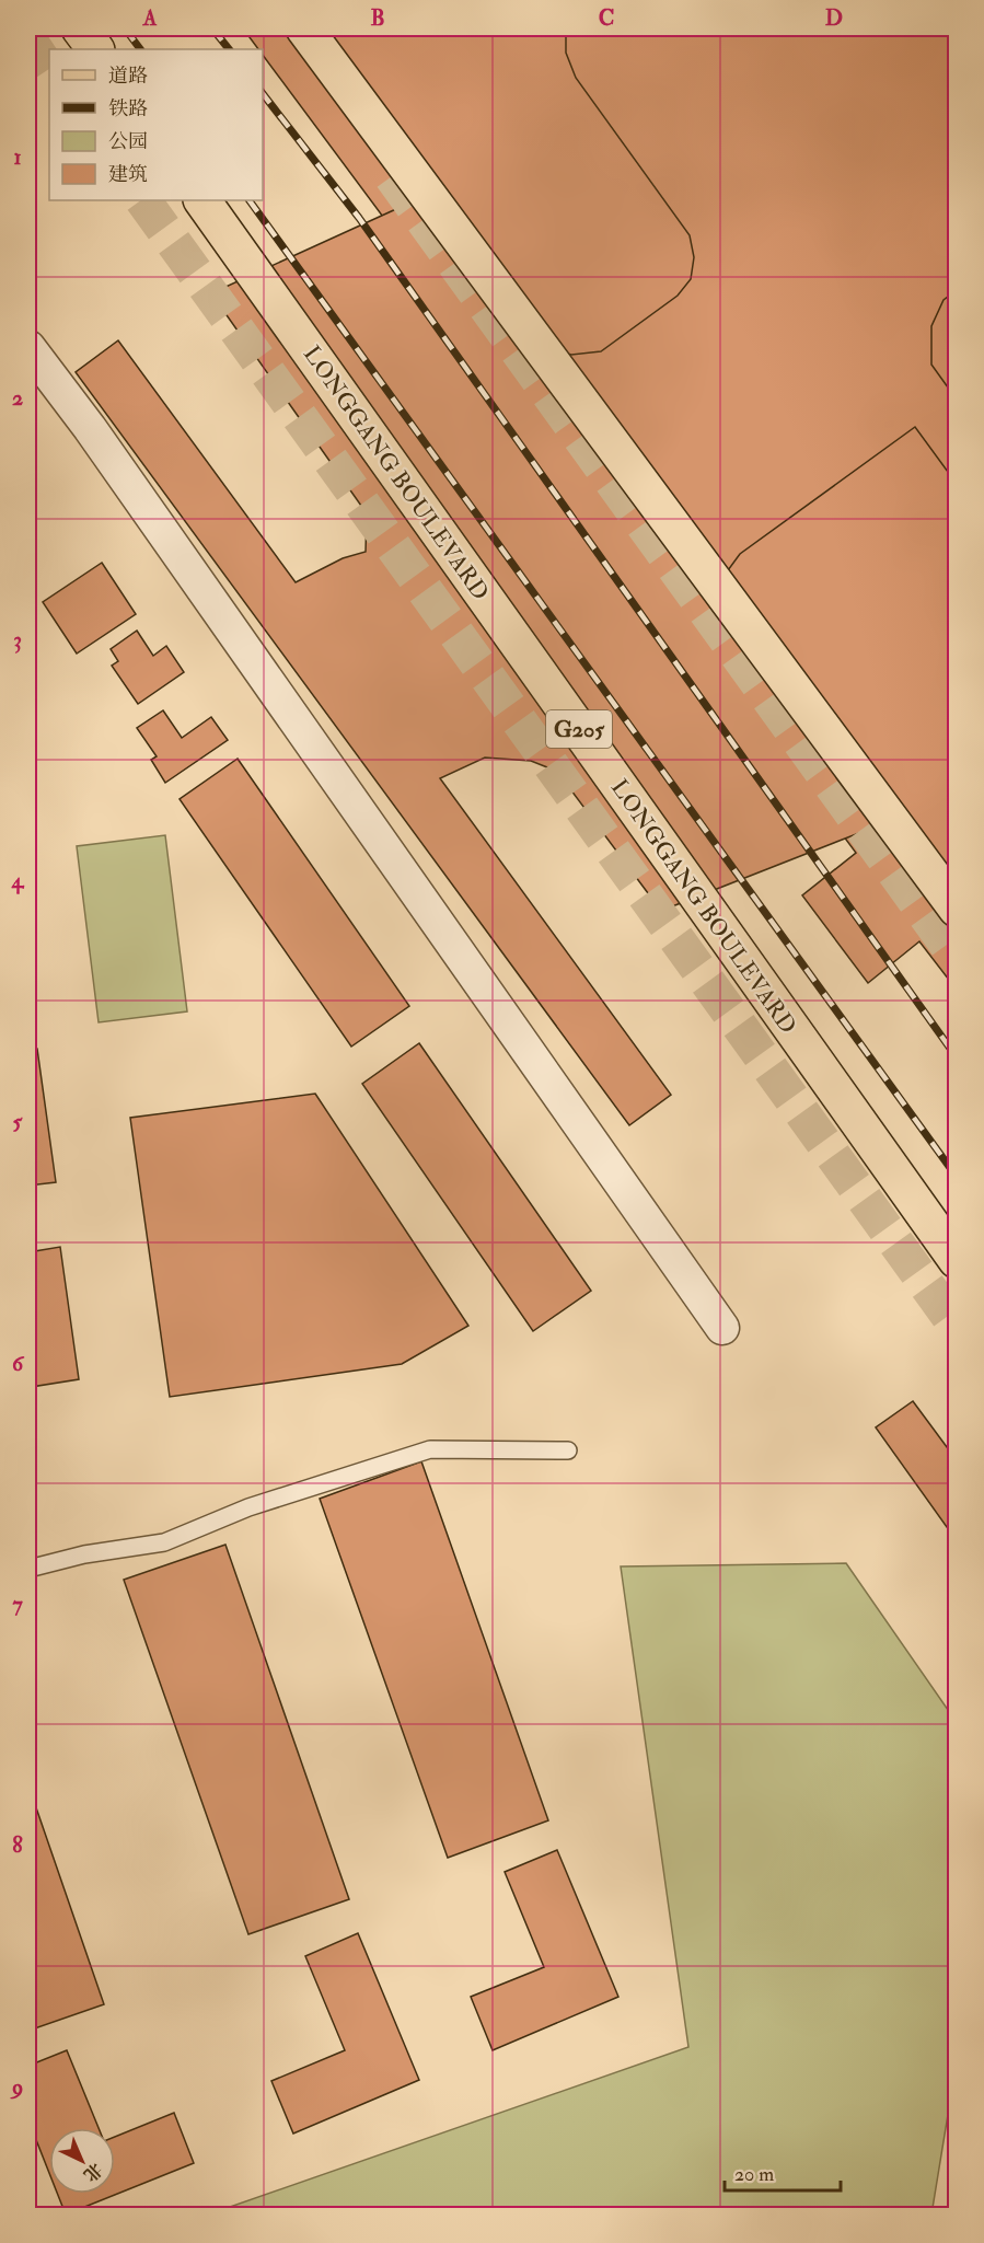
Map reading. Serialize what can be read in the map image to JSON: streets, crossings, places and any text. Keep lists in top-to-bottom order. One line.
{"streets":{"main road":["LONGGANG BOULEVARD","G205"]},"legend":["道路","铁路","公园","建筑"],"scale_bar":"20 m","north":"bottom right","grid":{"columns":["A","B","C","D"],"rows":["1","2","3","4","5","6","7","8","9"]}}
